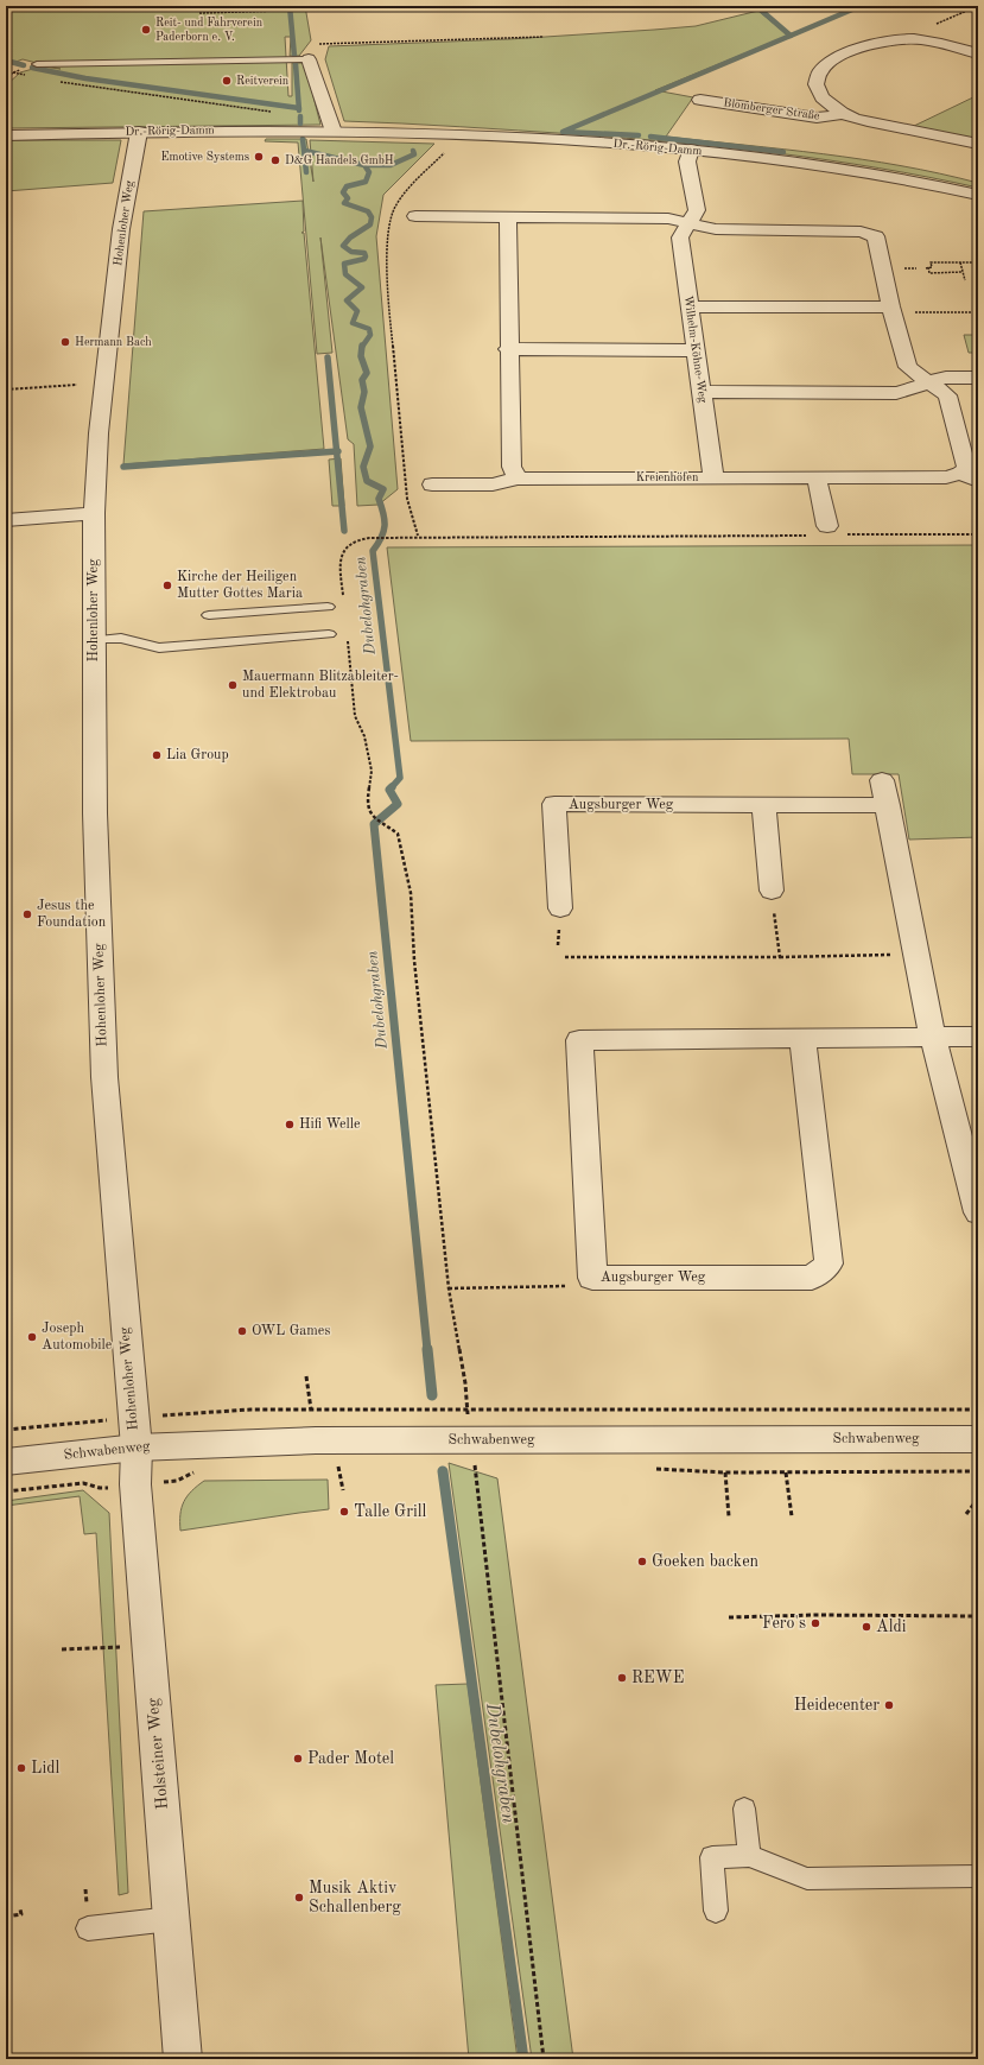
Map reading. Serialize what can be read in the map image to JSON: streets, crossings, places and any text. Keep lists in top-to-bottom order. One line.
{"streets":{"street":["Blomberger Straße","Dr.-Rörig-Damm","Hohenloher Weg","Wilhelm-Köhne-Weg","Kreienhöfen","Augsburger Weg","Schwabenweg","Holsteiner Weg"]},"crossings":[["Dr.-Rörig-Damm","Hohenloher Weg"],["Hohenloher Weg","Schwabenweg"],["Hohenloher Weg","Holsteiner Weg"],["Wilhelm-Köhne-Weg","Kreienhöfen"],["Schwabenweg","Holsteiner Weg"]],"water":["Dubelohgraben"],"places":["Reit- und Fahrverein Paderborn e. V.","Reitverein","Emotive Systems","D&G Handels GmbH","Hermann Bach","Kirche der Heiligen Mutter Gottes Maria","Mauermann Blitzableiter- und Elektrobau","Lia Group","Jesus the Foundation","Hifi Welle","OWL Games","Joseph Automobile","Talle Grill","Goeken backen","Fero's","Aldi","REWE","Heidecenter","Pader Motel","Lidl","Musik Aktiv Schallenberg"]}
